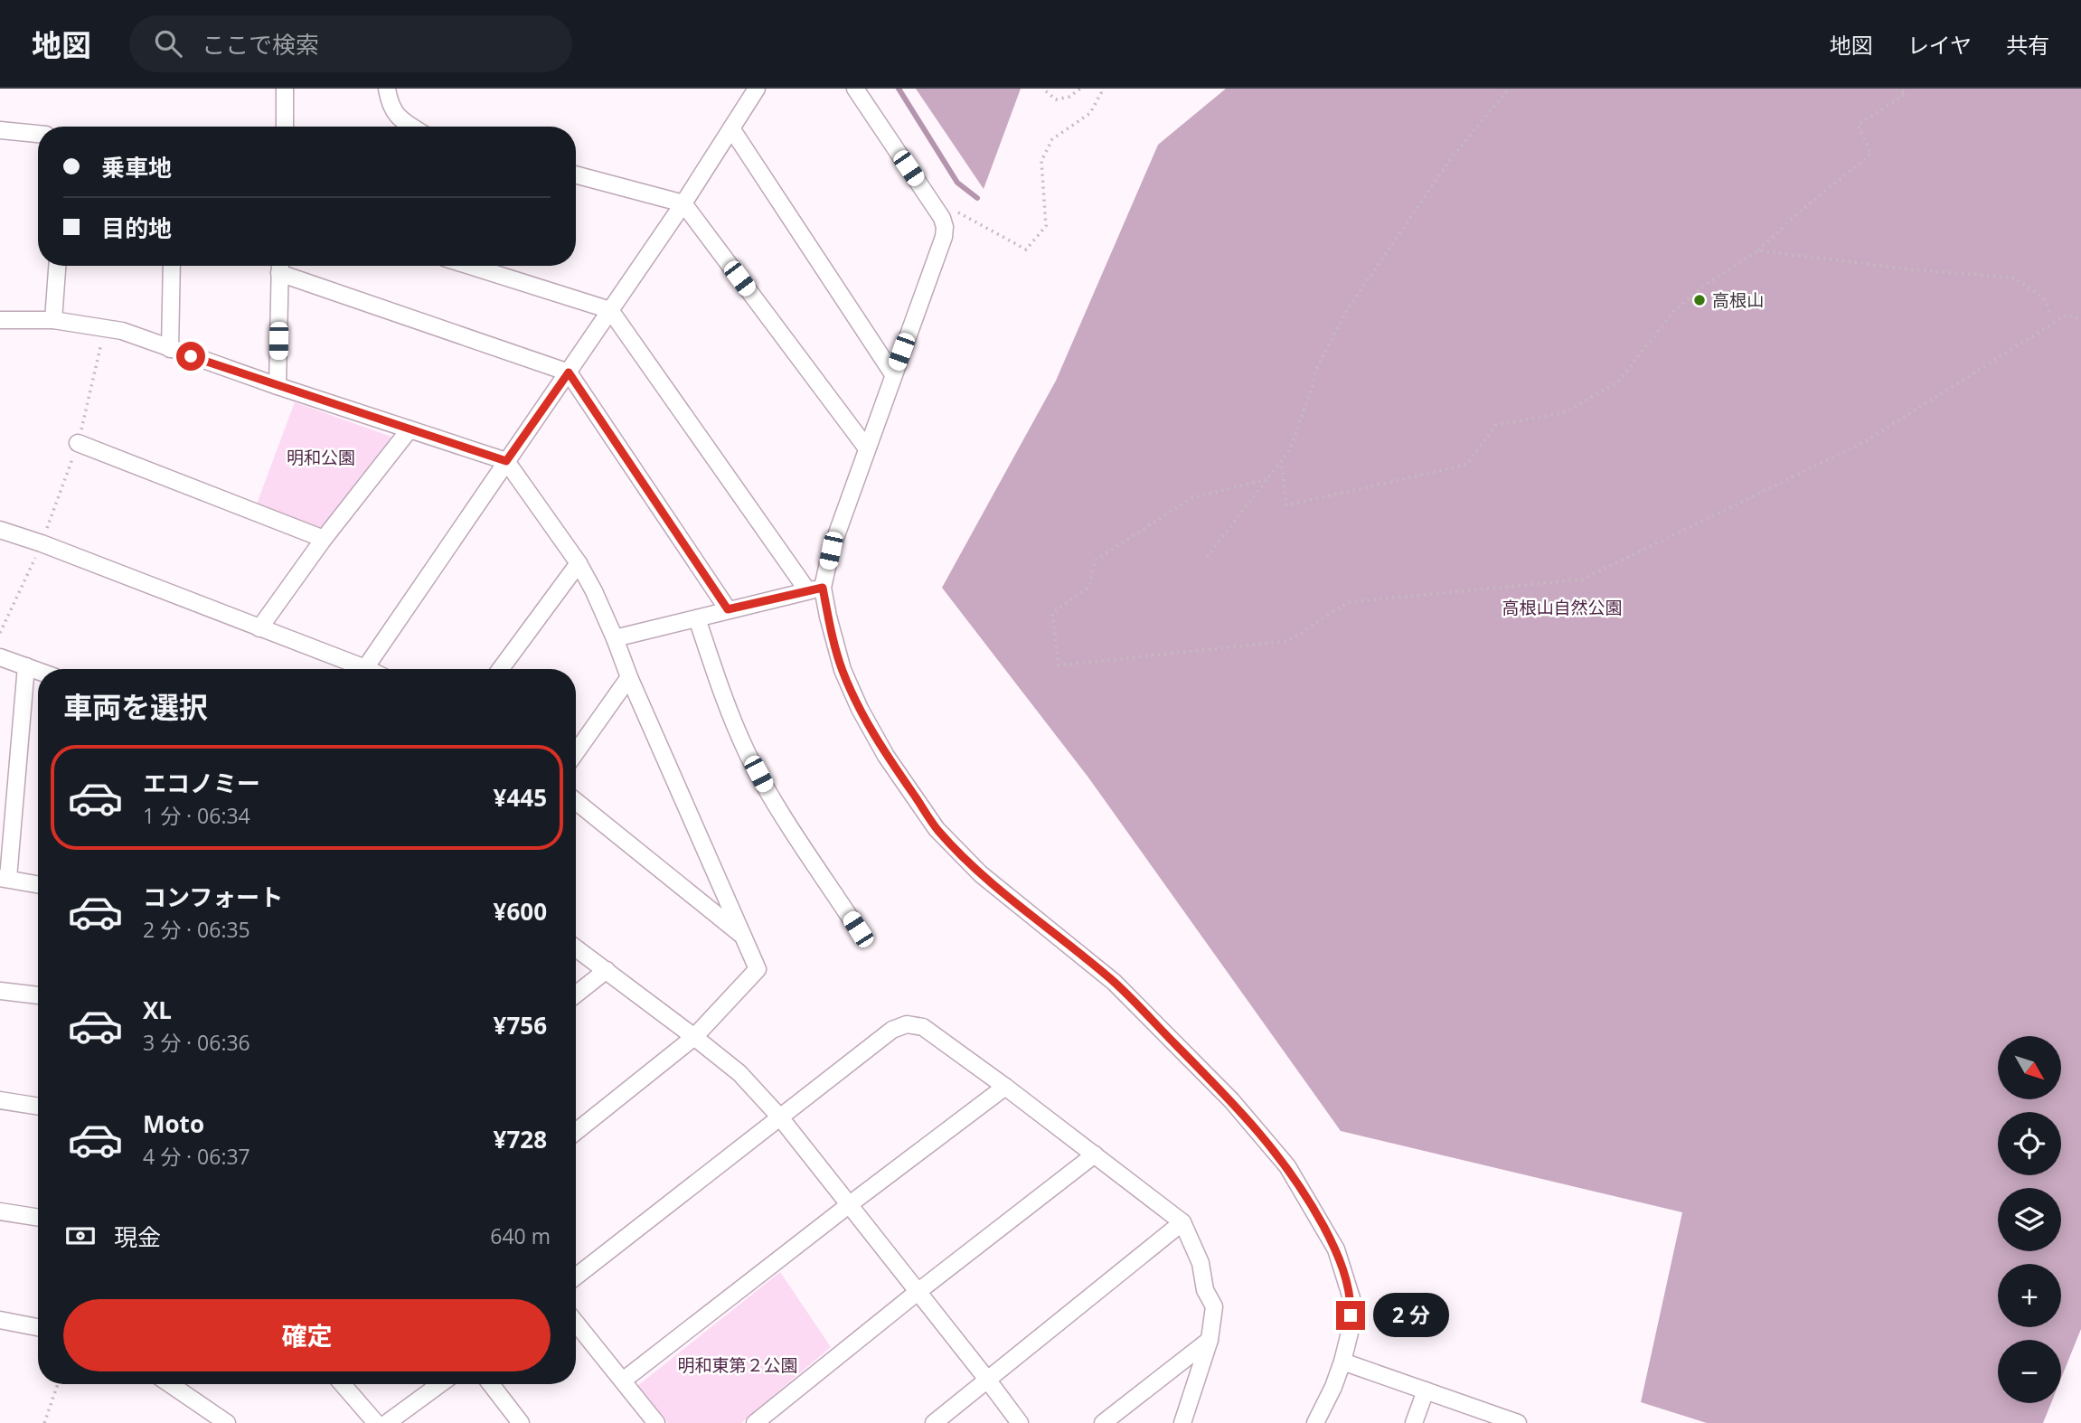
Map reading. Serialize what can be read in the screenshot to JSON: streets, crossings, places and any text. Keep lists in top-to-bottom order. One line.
{"parks":["明和公園","高根山自然公園","明和東第２公園"],"places":["高根山"],"north":"bottom right","page":{"header":"地図","search":"ここで検索","nav":["地図","レイヤ","共有"],"banner":["乗車地","目的地"],"heading":"車両を選択","list":[{"name":"エコノミー","note":"1 分 · 06:34","value":"¥445"},{"name":"コンフォート","note":"2 分 · 06:35","value":"¥600"},{"name":"XL","note":"3 分 · 06:36","value":"¥756"},{"name":"Moto","note":"4 分 · 06:37","value":"¥728"}],"map_buttons":["+","−"],"pay":["現金","640 m"],"buttons":"確定","bubble":"2 分"}}
